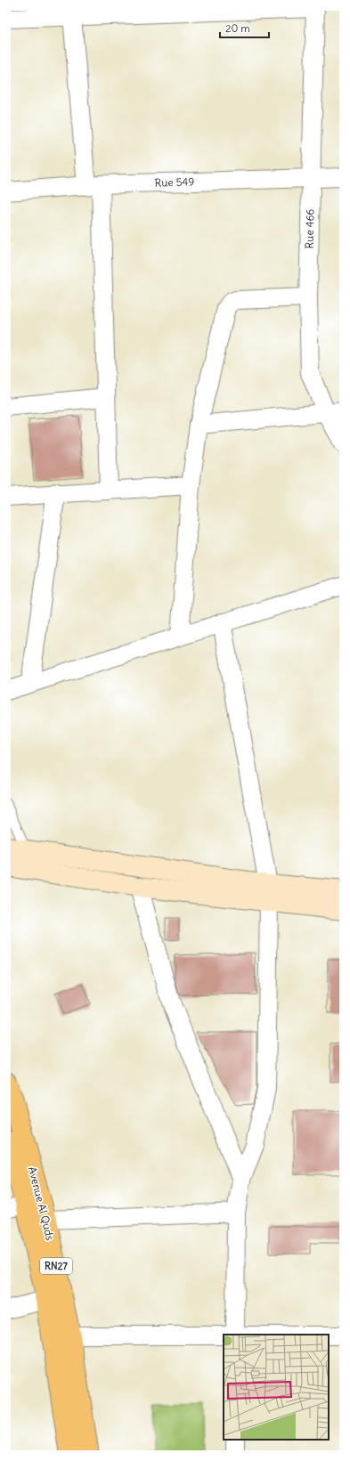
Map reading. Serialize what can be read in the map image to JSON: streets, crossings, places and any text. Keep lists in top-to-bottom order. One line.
{"streets":{"main road":["Avenue Al Quds","RN27"],"street":["Rue 549","Rue 466"]},"crossings":[["Rue 549","Rue 466"]],"scale_bar":"20 m"}
